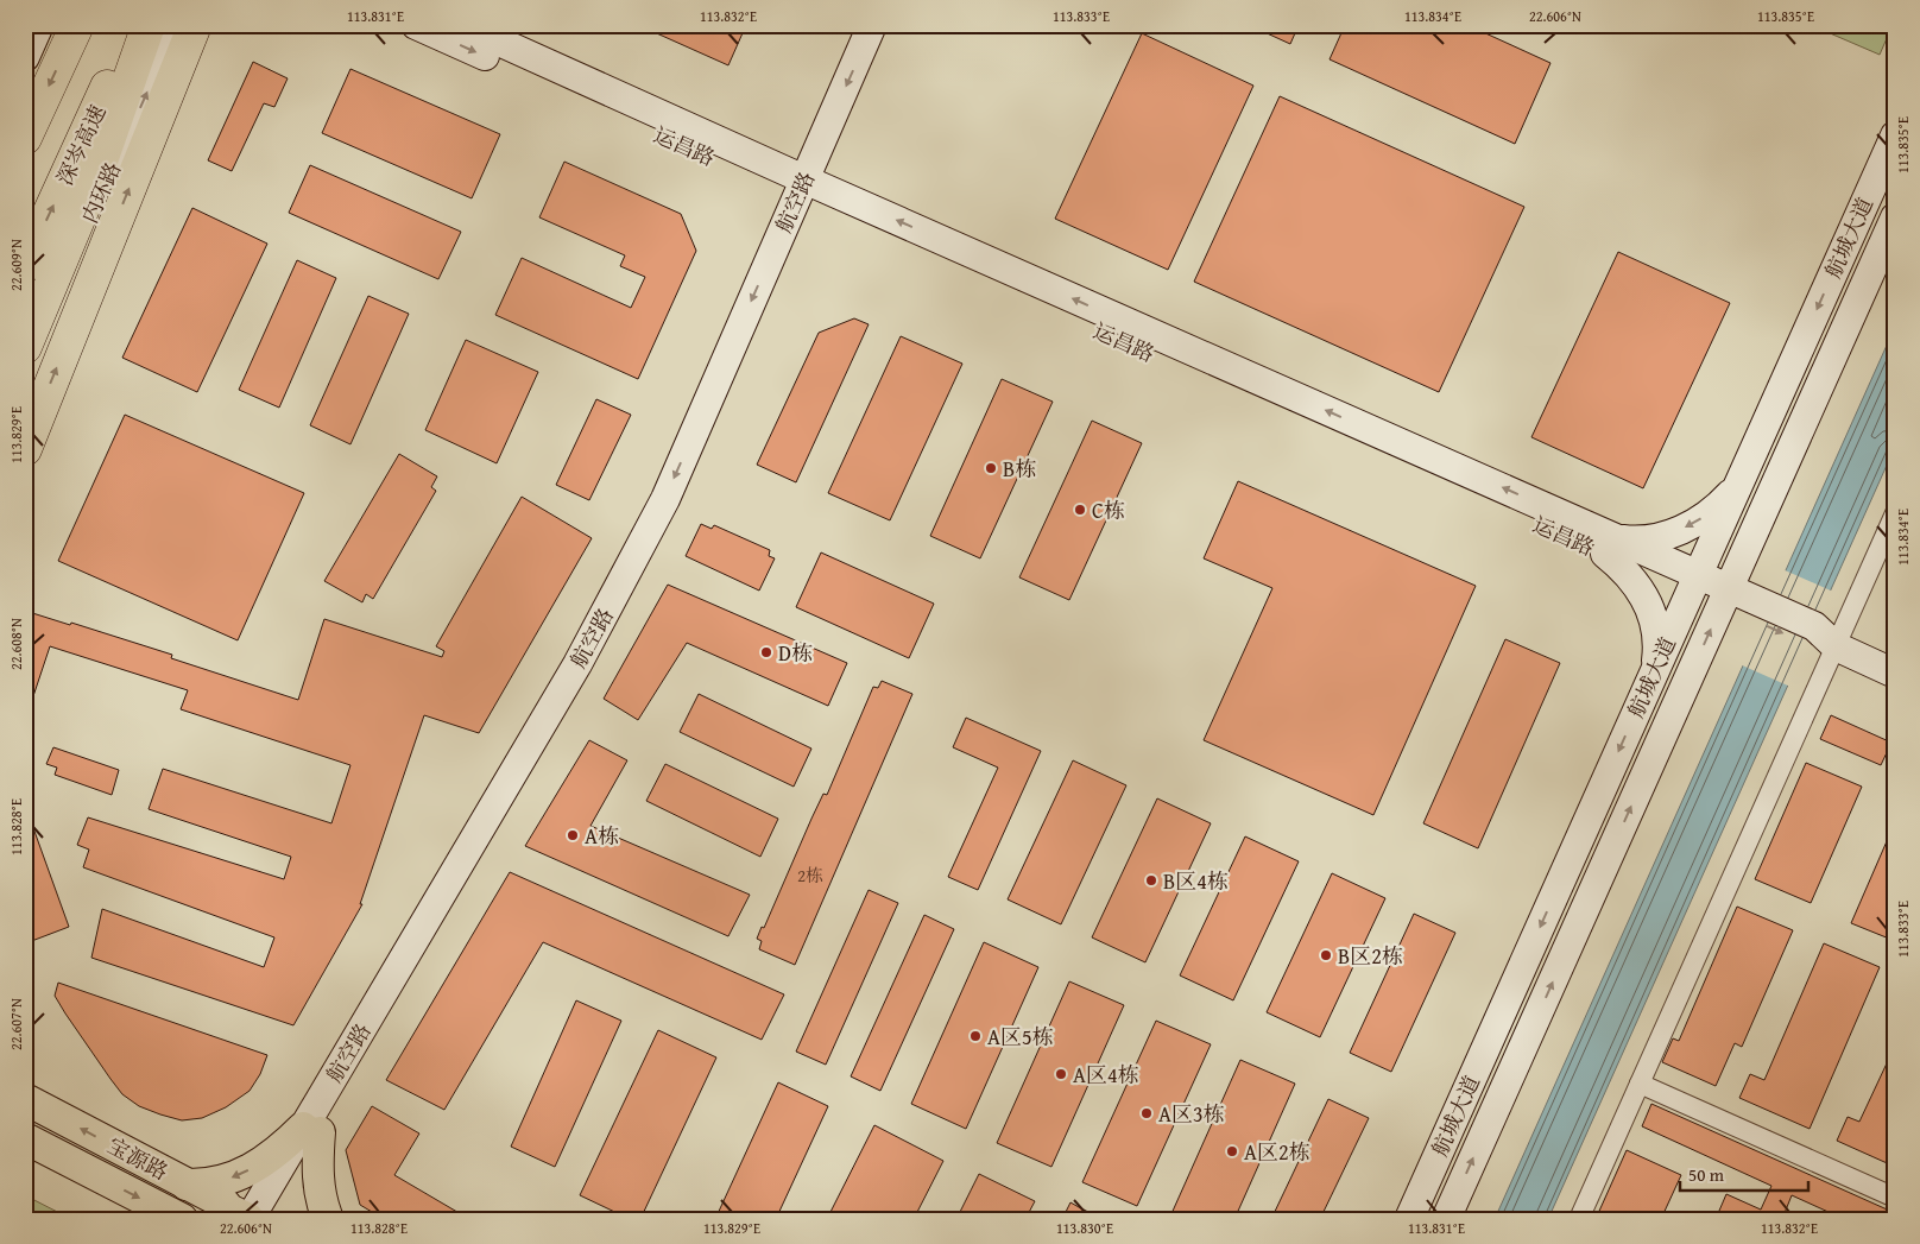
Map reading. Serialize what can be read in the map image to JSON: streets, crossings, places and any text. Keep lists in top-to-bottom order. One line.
{"streets":{"highway":["深岑高速"],"main road":["宝源路"],"street":["运昌路","内环路","航空路","航城大道"]},"crossings":[["运昌路","航空路"],["运昌路","航城大道"],["航空路","宝源路"]],"one_way":["内环路"],"places":["B栋","C栋","D栋","A栋","B区4栋","B区2栋","A区5栋","A区4栋","A区3栋","A区2栋"],"house_numbers":["2栋"],"scale_bar":"50 m","coordinates":["113.831°E","113.832°E","113.833°E","113.834°E","22.606°N","113.835°E","22.609°N","113.829°E","22.608°N","113.828°E","22.607°N","113.830°E"]}
